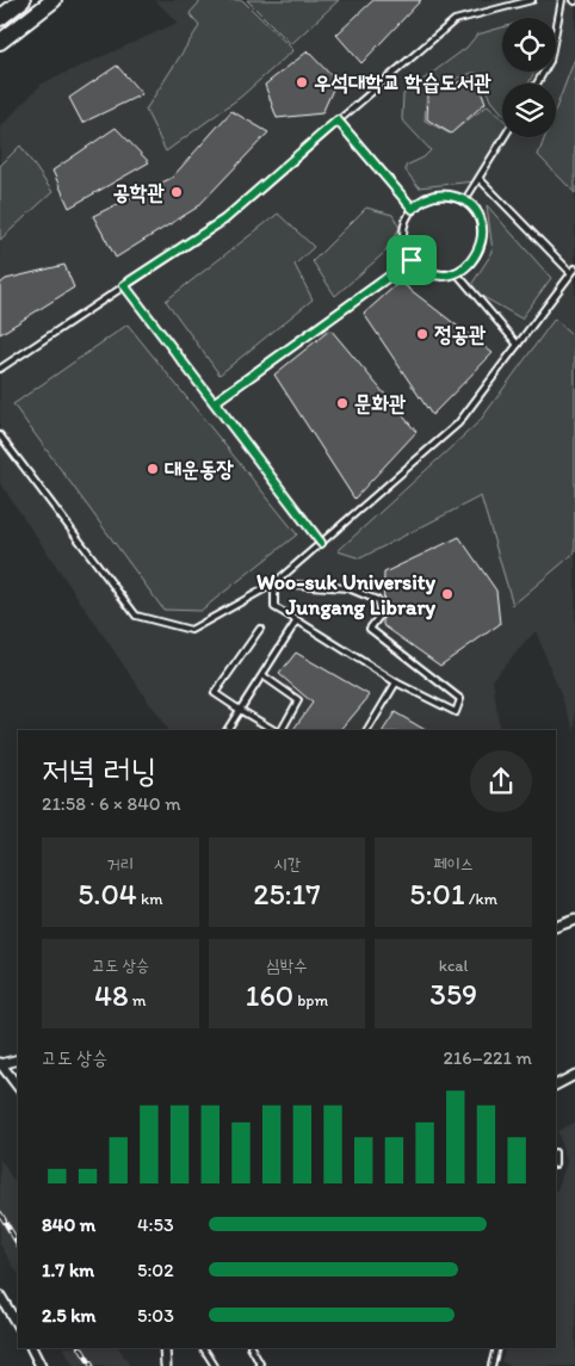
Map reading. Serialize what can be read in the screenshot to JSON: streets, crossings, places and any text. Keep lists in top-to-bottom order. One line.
{"places":["우석대학교 학습도서관","공학관","정공관","문화관","대운동장","Woo-suk University Jungang Library"],"page":{"heading":["저녁 러닝","21:58 · 6 × 840 m"],"stats":[["거리","5.04 km"],["시간","25:17"],["페이스","5:01 /km"],["고도 상승","48 m"],["심박수","160 bpm"],["kcal","359"]],"chart":["고도 상승","216–221 m"],"list":[{"name":"840 m","note":"4:53"},{"name":"1.7 km","note":"5:02"},{"name":"2.5 km","note":"5:03"}]}}
